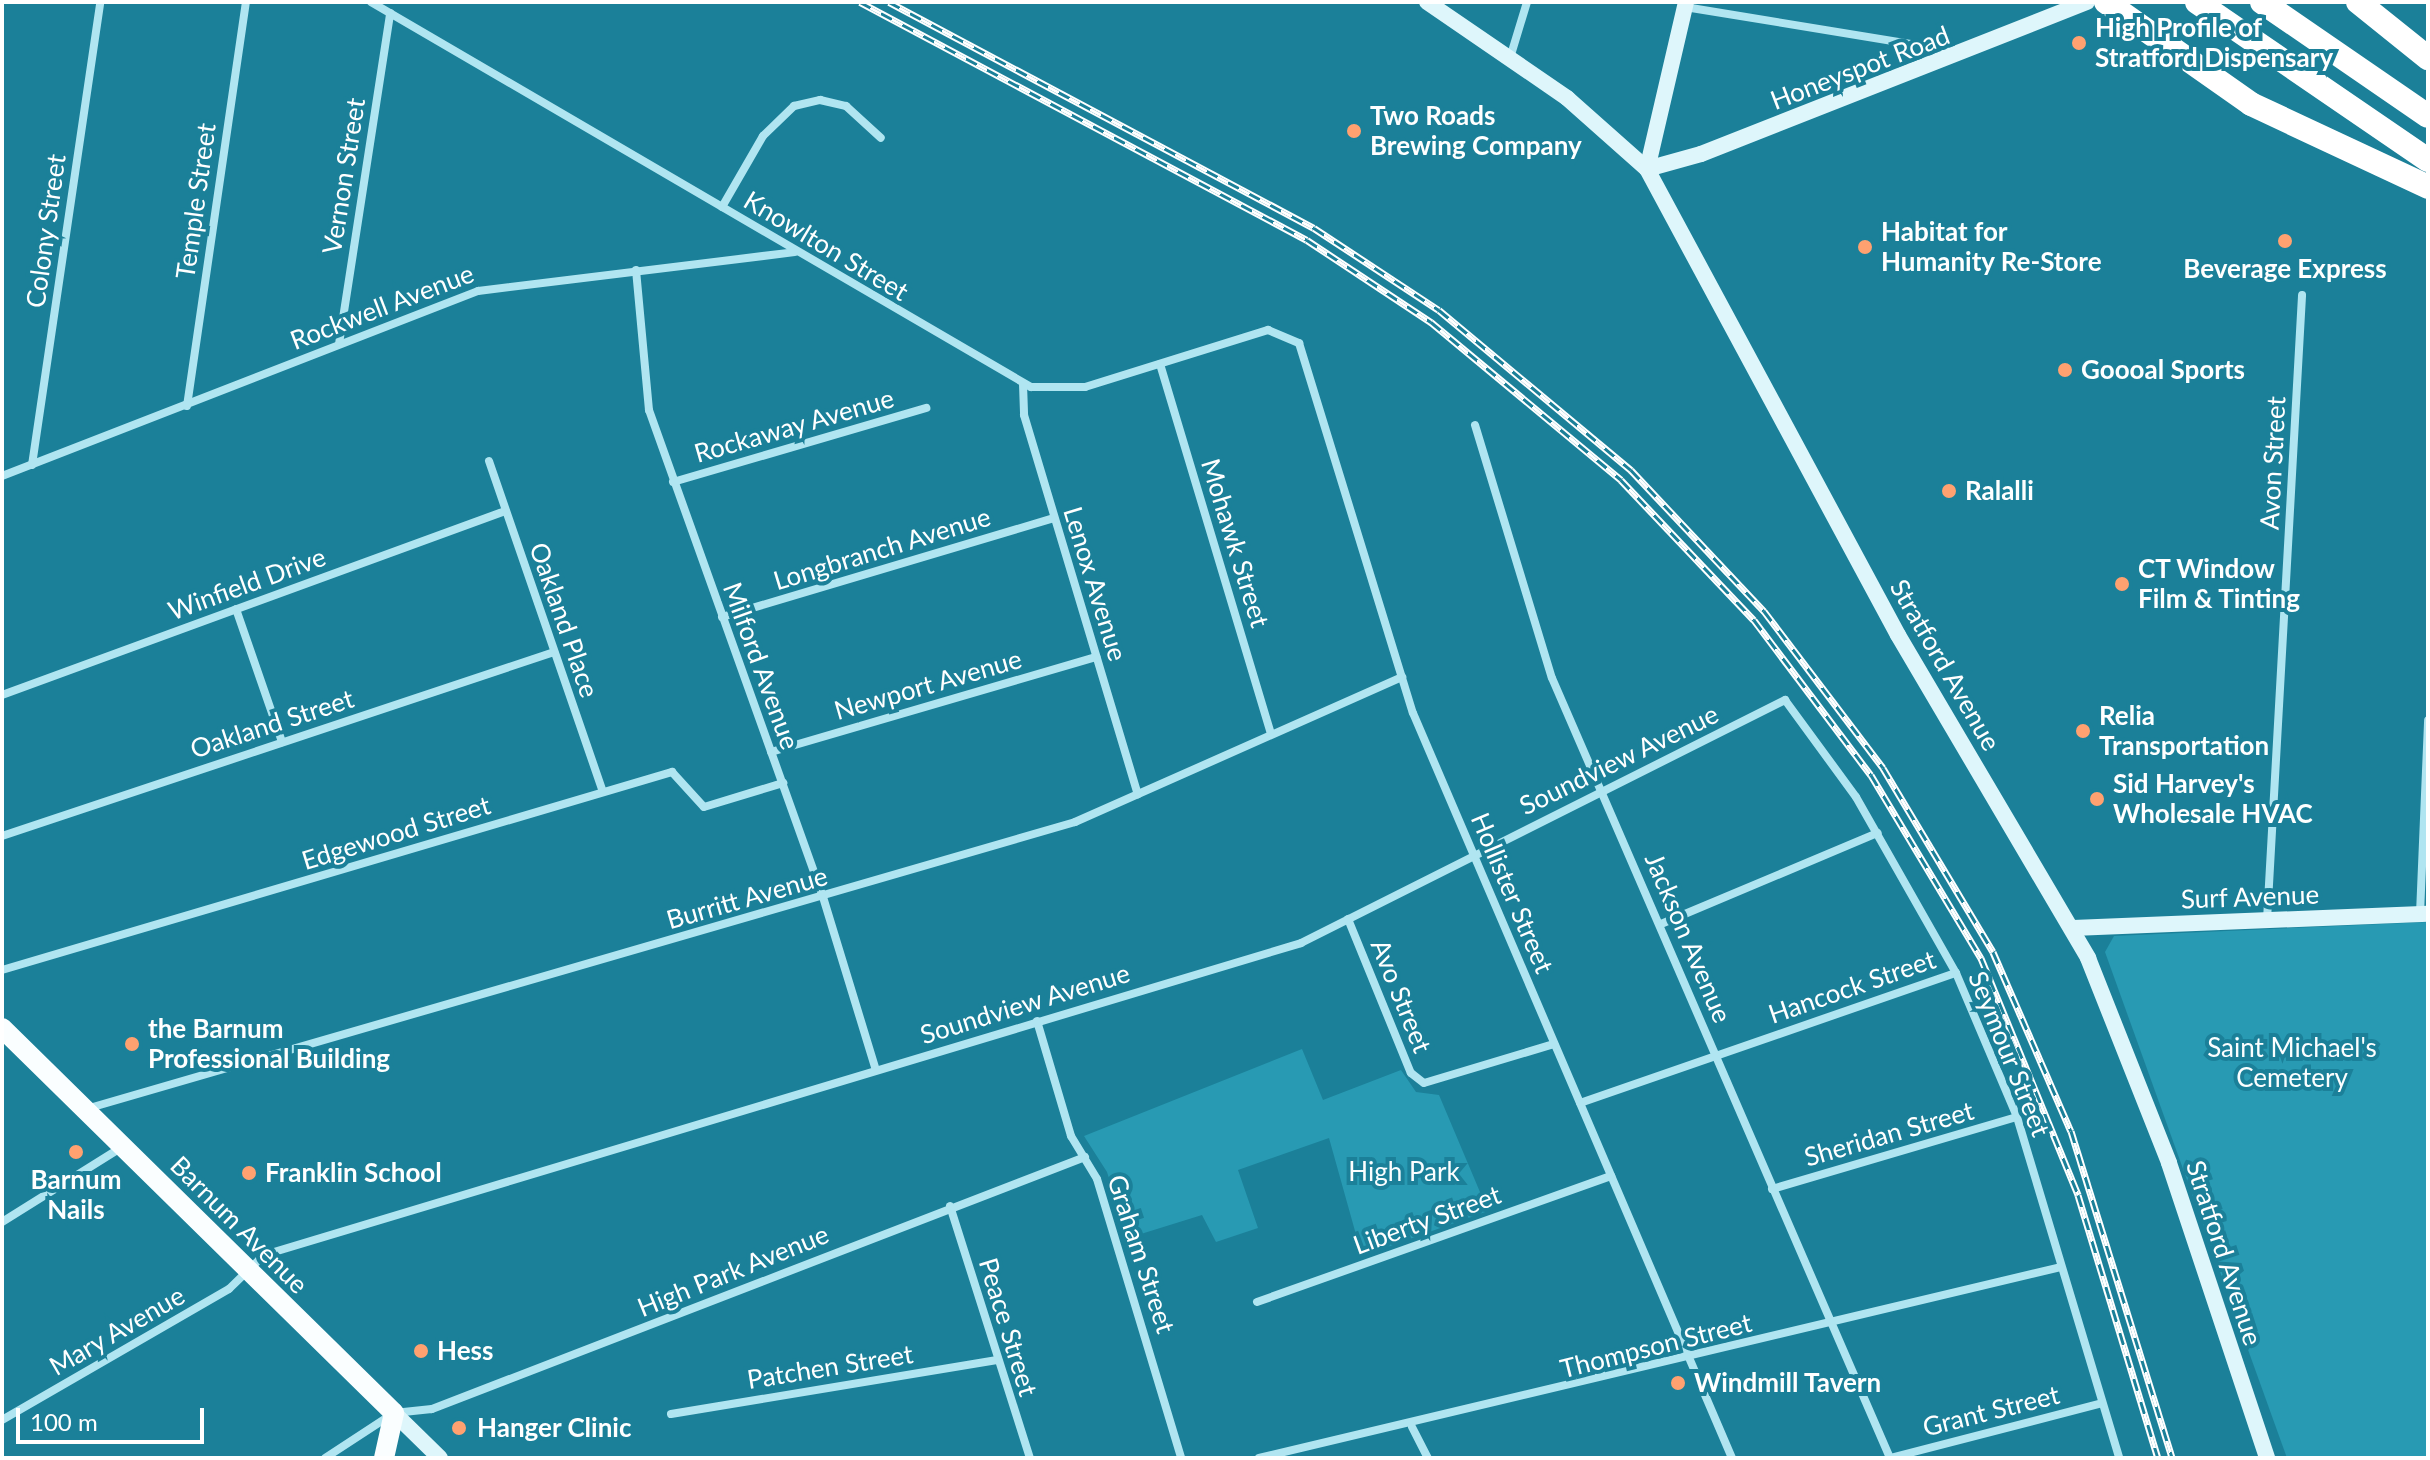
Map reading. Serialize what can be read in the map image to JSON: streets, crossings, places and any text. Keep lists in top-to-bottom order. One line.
{"streets":{"main road":["Honeyspot Road","Stratford Avenue","Surf Avenue","Barnum Avenue"],"street":["Vernon Street","Temple Street","Colony Street","Knowlton Street","Rockwell Avenue","Rockaway Avenue","Avon Street","Mohawk Street","Longbranch Avenue","Winfield Drive","Lenox Avenue","Oakland Place","Milford Avenue","Newport Avenue","Oakland Street","Soundview Avenue","Edgewood Street","Hollister Street","Burritt Avenue","Jackson Avenue","Hancock Street","Avo Street","Seymour Street","Sheridan Street","Liberty Street","Graham Street","High Park Avenue","Peace Street","Mary Avenue","Thompson Street","Patchen Street","Grant Street"]},"crossings":[["Honeyspot Road","Stratford Avenue"],["Vernon Street","Knowlton Street"],["Vernon Street","Rockwell Avenue"],["Temple Street","Rockwell Avenue"],["Colony Street","Rockwell Avenue"],["Knowlton Street","Rockwell Avenue"],["Knowlton Street","Mohawk Street"],["Knowlton Street","Lenox Avenue"],["Knowlton Street","Hollister Street"],["Rockwell Avenue","Milford Avenue"],["Rockaway Avenue","Milford Avenue"],["Avon Street","Surf Avenue"],["Mohawk Street","Burritt Avenue"],["Longbranch Avenue","Lenox Avenue"],["Longbranch Avenue","Milford Avenue"],["Winfield Drive","Oakland Place"],["Lenox Avenue","Newport Avenue"],["Lenox Avenue","Burritt Avenue"],["Oakland Place","Oakland Street"],["Oakland Place","Edgewood Street"],["Stratford Avenue","Surf Avenue"],["Milford Avenue","Newport Avenue"],["Milford Avenue","Soundview Avenue"],["Milford Avenue","Edgewood Street"],["Milford Avenue","Burritt Avenue"],["Soundview Avenue","Hollister Street"],["Soundview Avenue","Jackson Avenue"],["Soundview Avenue","Avo Street"],["Soundview Avenue","Seymour Street"],["Soundview Avenue","Barnum Avenue"],["Soundview Avenue","Graham Street"],["Soundview Avenue","Mary Avenue"],["Hollister Street","Burritt Avenue"],["Hollister Street","Hancock Street"],["Hollister Street","Avo Street"],["Hollister Street","Liberty Street"],["Hollister Street","Thompson Street"],["Burritt Avenue","Barnum Avenue"],["Jackson Avenue","Hancock Street"],["Jackson Avenue","Sheridan Street"],["Jackson Avenue","Thompson Street"],["Jackson Avenue","Grant Street"],["Hancock Street","Seymour Street"],["Seymour Street","Sheridan Street"],["Seymour Street","Thompson Street"],["Seymour Street","Grant Street"],["Barnum Avenue","High Park Avenue"],["Barnum Avenue","Mary Avenue"],["Graham Street","High Park Avenue"],["High Park Avenue","Peace Street"],["Peace Street","Patchen Street"]],"parks":["Saint Michael's Cemetery","High Park"],"places":["High Profile of Stratford Dispensary","Two Roads Brewing Company","Beverage Express","Habitat for Humanity Re-Store","Goooal Sports","Ralalli","CT Window Film & Tinting","Relia Transportation","Sid Harvey's Wholesale HVAC","the Barnum Professional Building","Barnum Nails","Franklin School","Hess","Windmill Tavern","Hanger Clinic"],"scale_bar":"100 m"}
